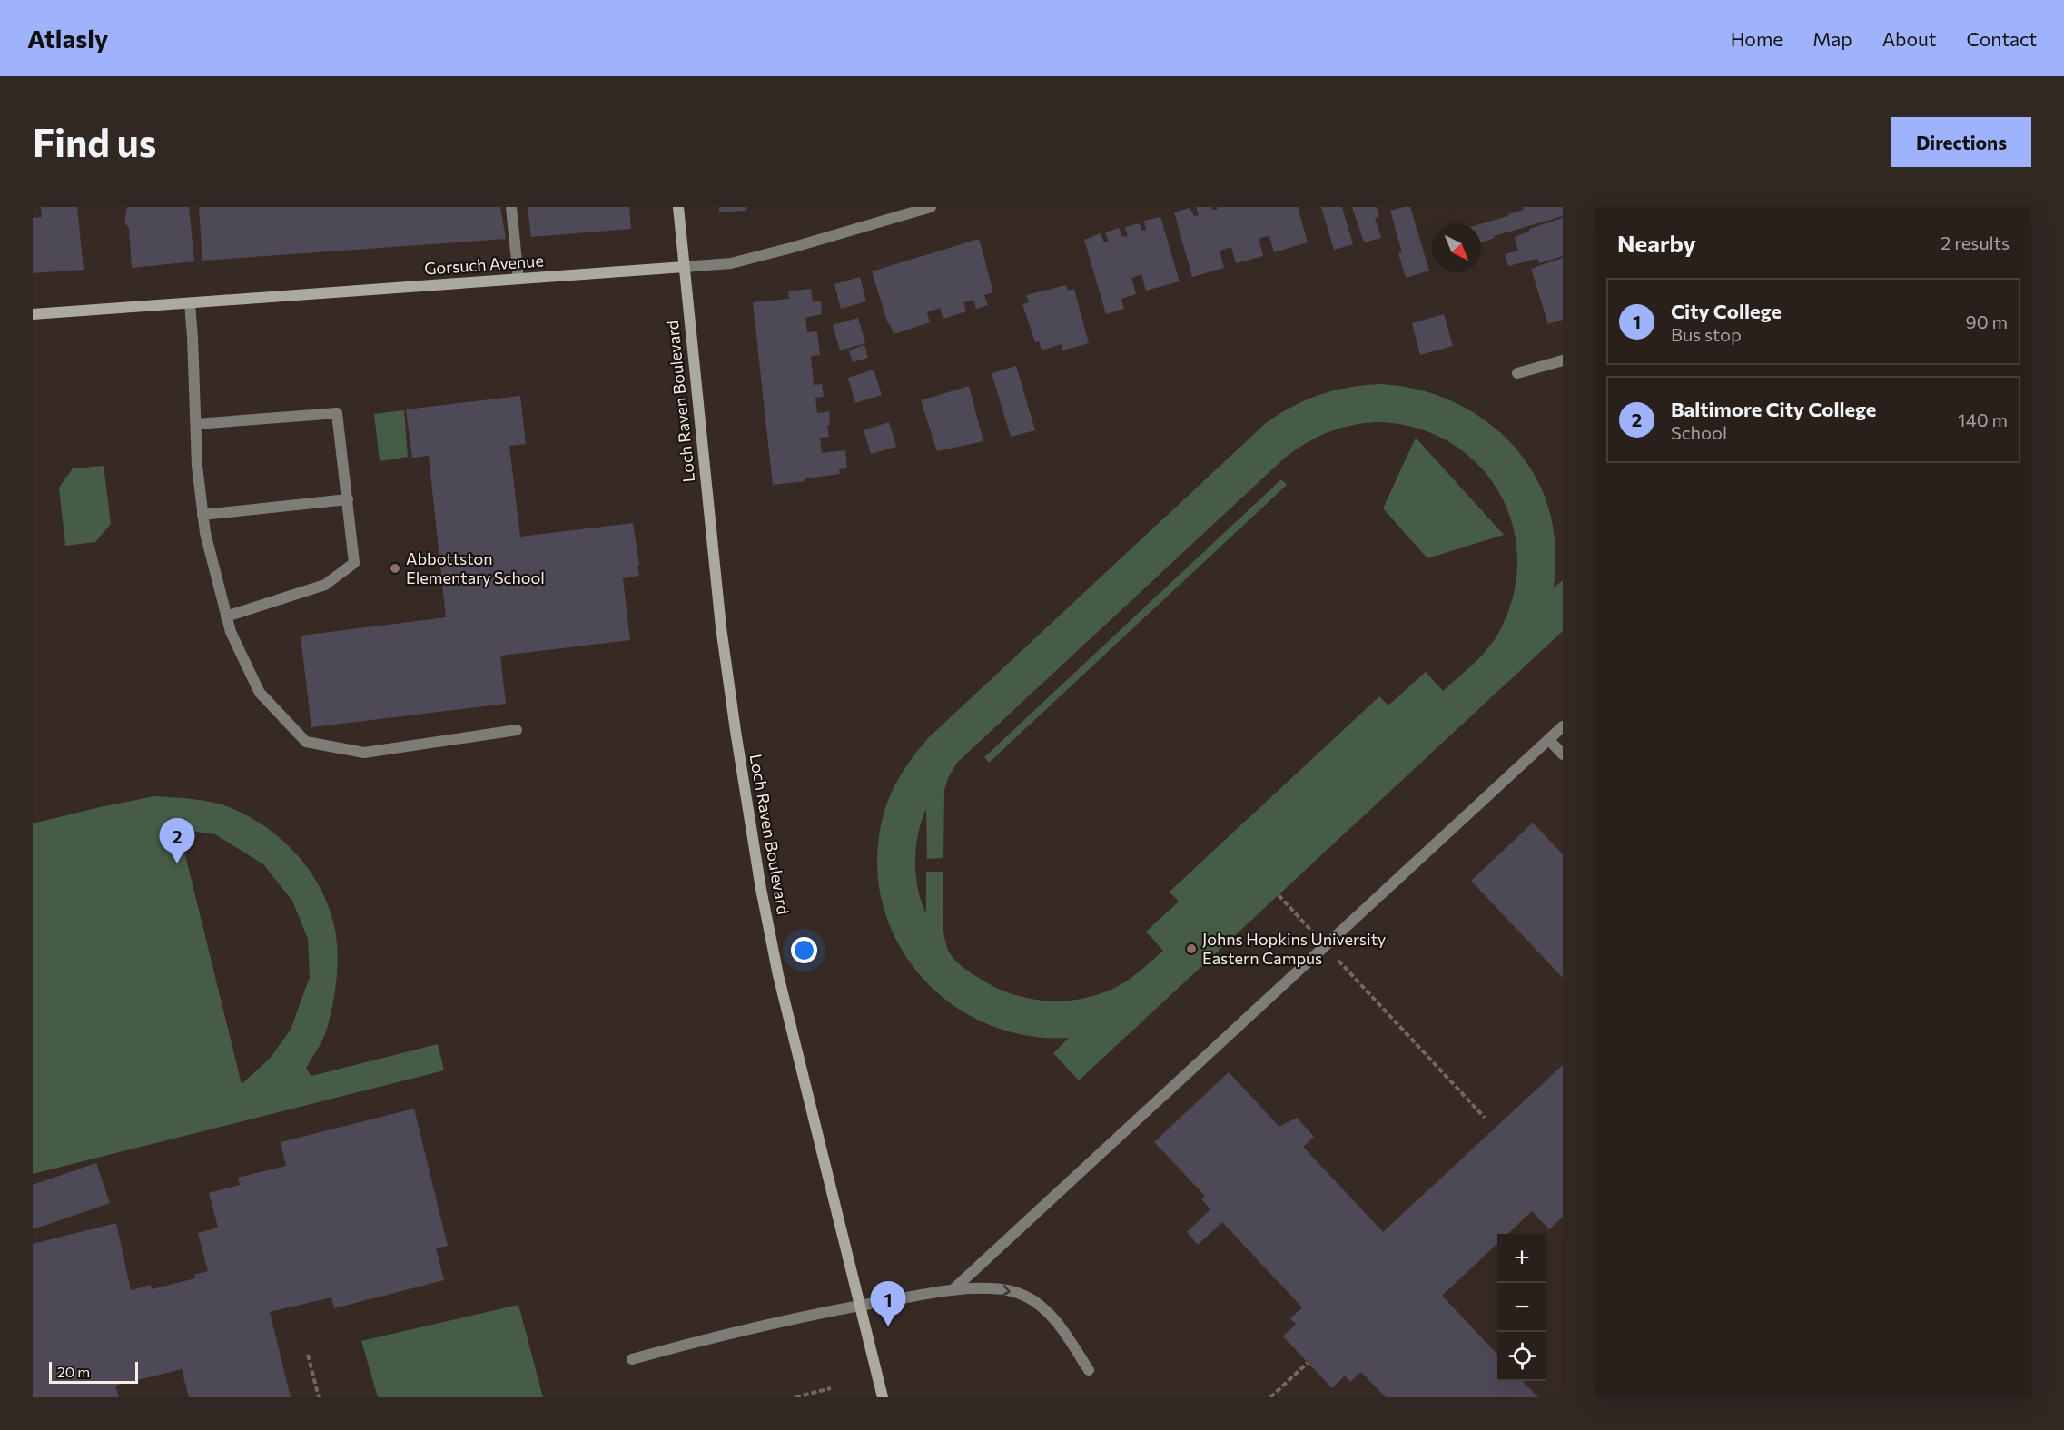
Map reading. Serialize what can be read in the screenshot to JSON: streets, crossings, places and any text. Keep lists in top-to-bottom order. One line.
{"streets":{"main road":["Gorsuch Avenue","Loch Raven Boulevard"]},"crossings":[["Gorsuch Avenue","Loch Raven Boulevard"]],"places":["Abbottston Elementary School","Johns Hopkins University Eastern Campus"],"scale_bar":"20 m","north":"bottom right","page":{"header":"Atlasly","nav":["Home","Map","About","Contact"],"buttons":"Directions","title":"Find us","heading":["Nearby","2 results"],"list":[{"mark":"1","name":"City College","note":"Bus stop","value":"90 m"},{"mark":"2","name":"Baltimore City College","note":"School","value":"140 m"}],"pins":["2","1"],"map_buttons":["+","−"],"scale":"20 m"}}
